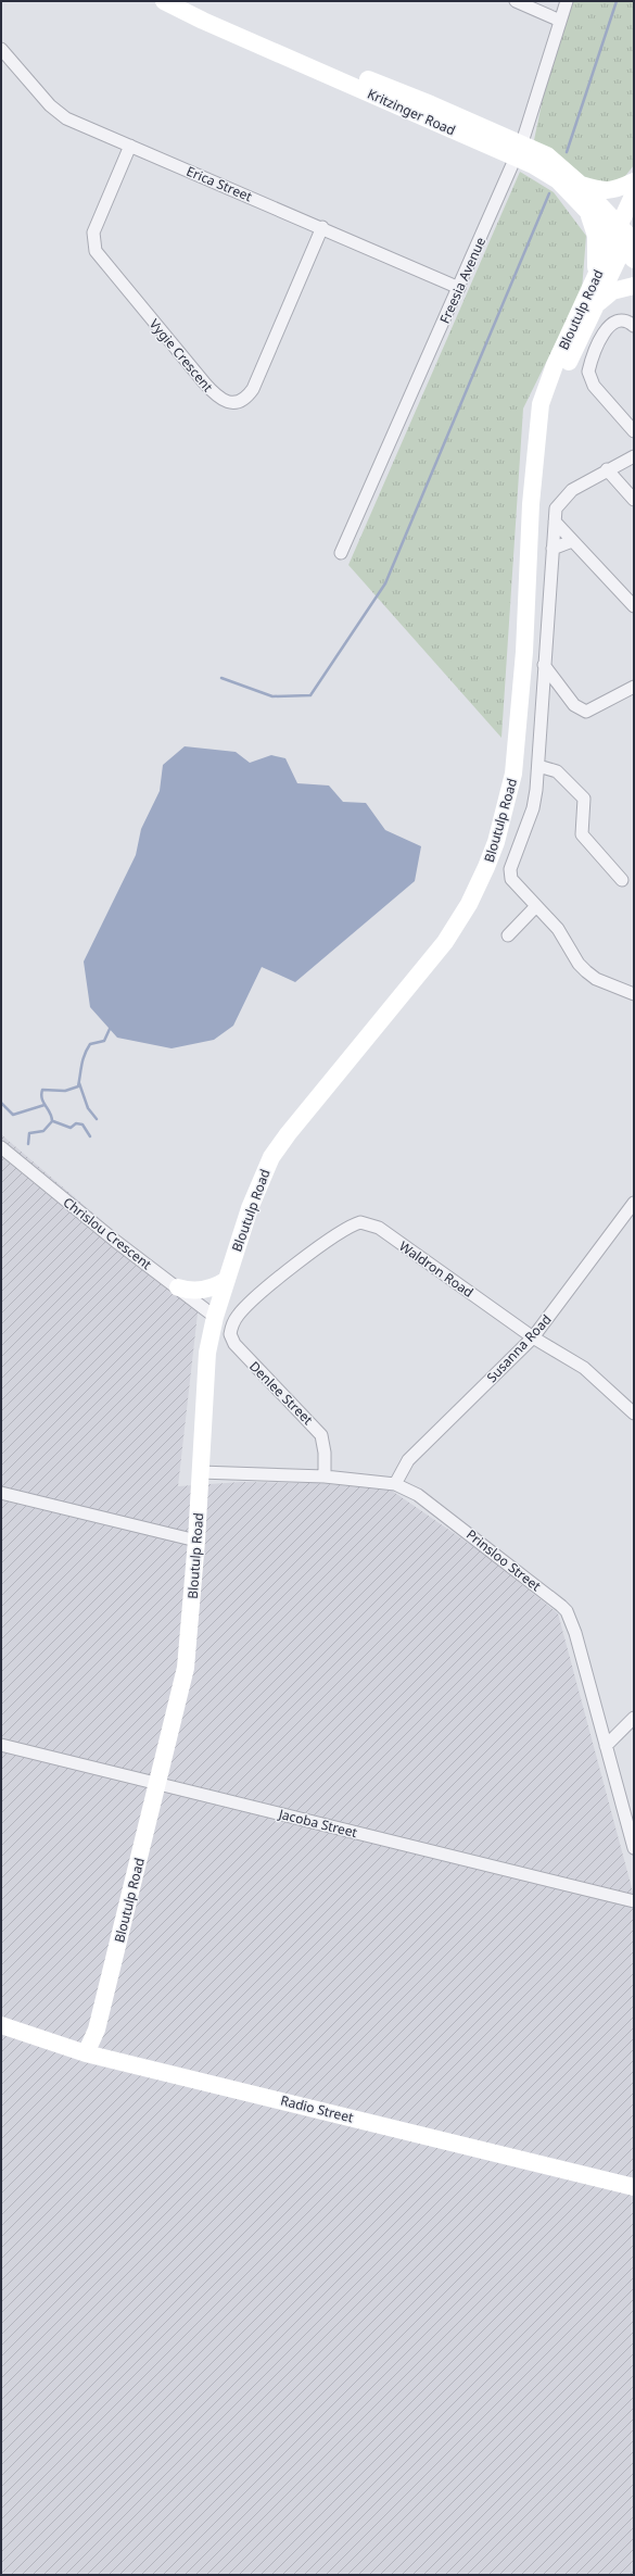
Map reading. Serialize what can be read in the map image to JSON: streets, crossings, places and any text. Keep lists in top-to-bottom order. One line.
{"streets":{"street":["Kritzinger Road","Erica Street","Freesia Avenue","Bloutulp Road","Vygie Crescent","Chrislou Crescent","Waldron Road","Susanna Road","Denlee Street","Prinsloo Street","Jacoba Street","Radio Street"]},"crossings":[["Kritzinger Road","Freesia Avenue"],["Kritzinger Road","Bloutulp Road"],["Erica Street","Freesia Avenue"],["Erica Street","Vygie Crescent"],["Bloutulp Road","Chrislou Crescent"],["Bloutulp Road","Prinsloo Street"],["Bloutulp Road","Jacoba Street"],["Bloutulp Road","Radio Street"],["Waldron Road","Susanna Road"],["Waldron Road","Denlee Street"],["Susanna Road","Prinsloo Street"],["Denlee Street","Prinsloo Street"]]}
